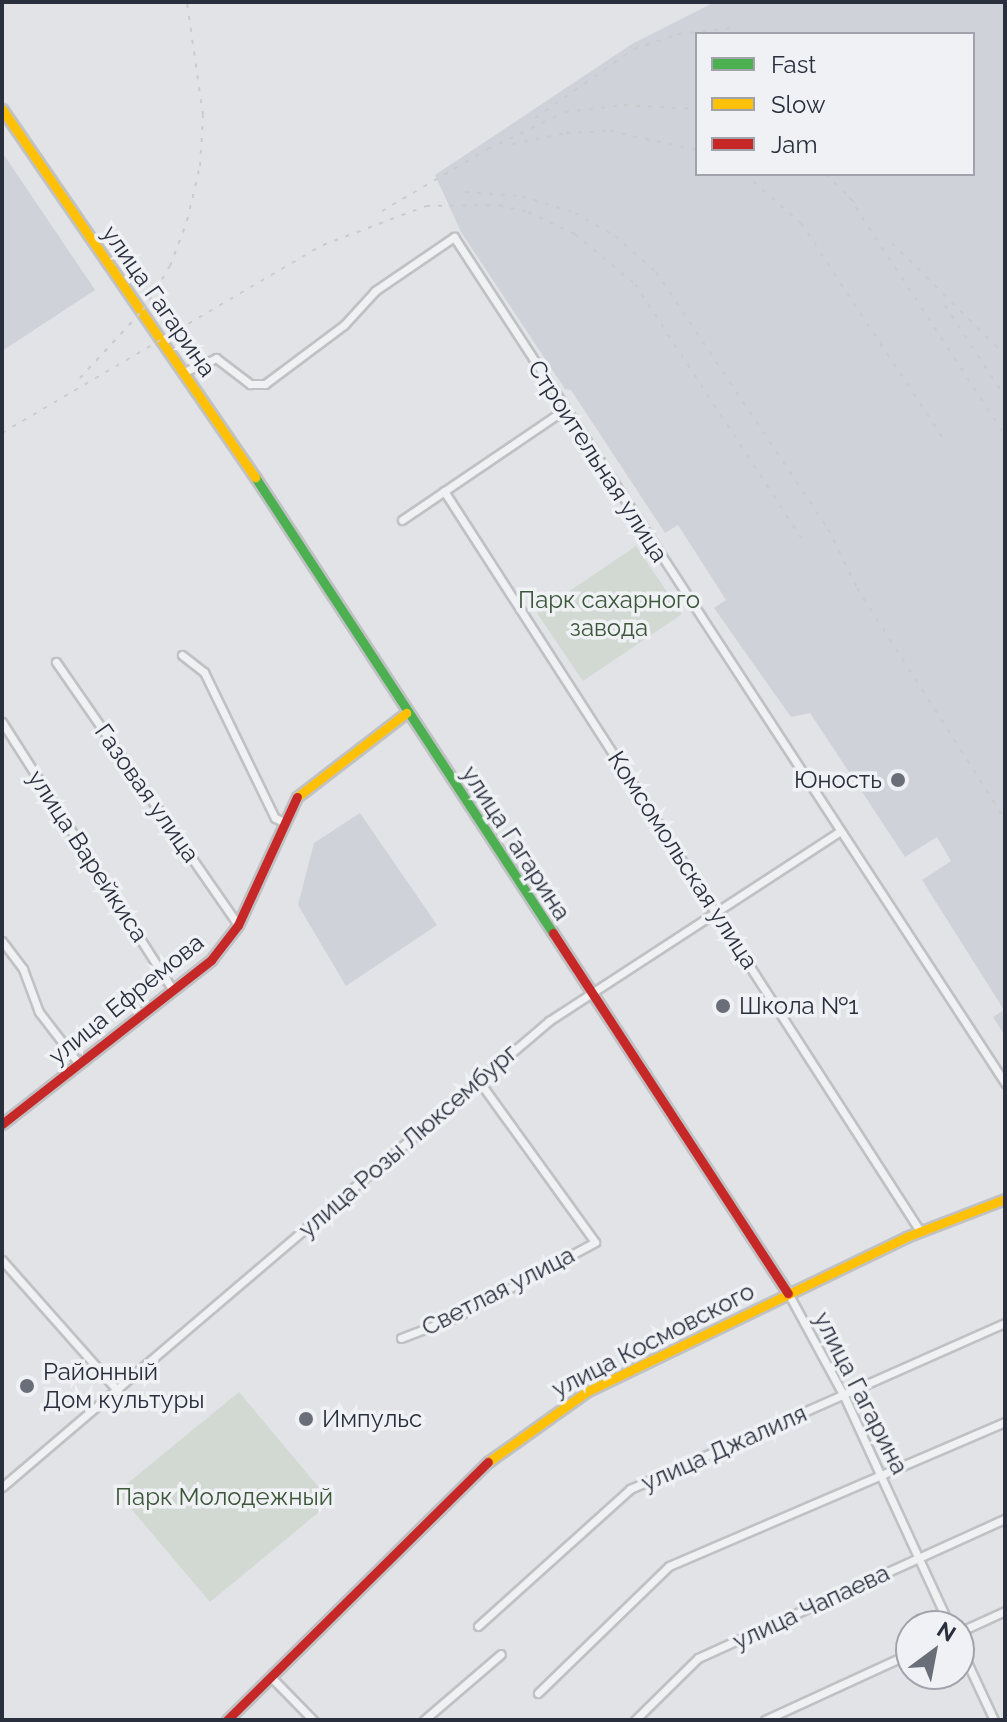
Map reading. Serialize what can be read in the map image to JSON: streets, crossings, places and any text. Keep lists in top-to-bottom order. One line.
{"streets":{"street":["улица Гагарина","Строительная улица","Газовая улица","улица Варейкиса","Комсомольская улица","улица Ефремова","улица Розы Люксембург","Светлая улица","улица Космовского","улица Джалиля","улица Чапаева"]},"crossings":[["улица Гагарина","Строительная улица"],["улица Гагарина","улица Ефремова"],["улица Гагарина","улица Розы Люксембург"],["улица Гагарина","улица Космовского"],["улица Гагарина","улица Джалиля"],["улица Гагарина","улица Чапаева"],["Строительная улица","улица Розы Люксембург"],["Газовая улица","улица Ефремова"],["улица Варейкиса","улица Ефремова"],["Комсомольская улица","улица Розы Люксембург"],["Комсомольская улица","улица Космовского"],["улица Розы Люксембург","Светлая улица"]],"parks":["Парк сахарного завода","Парк Молодежный"],"places":["Юность","Школа №1","Районный Дом культуры","Импульс"],"legend":["Fast","Slow","Jam"],"north":"top right"}
